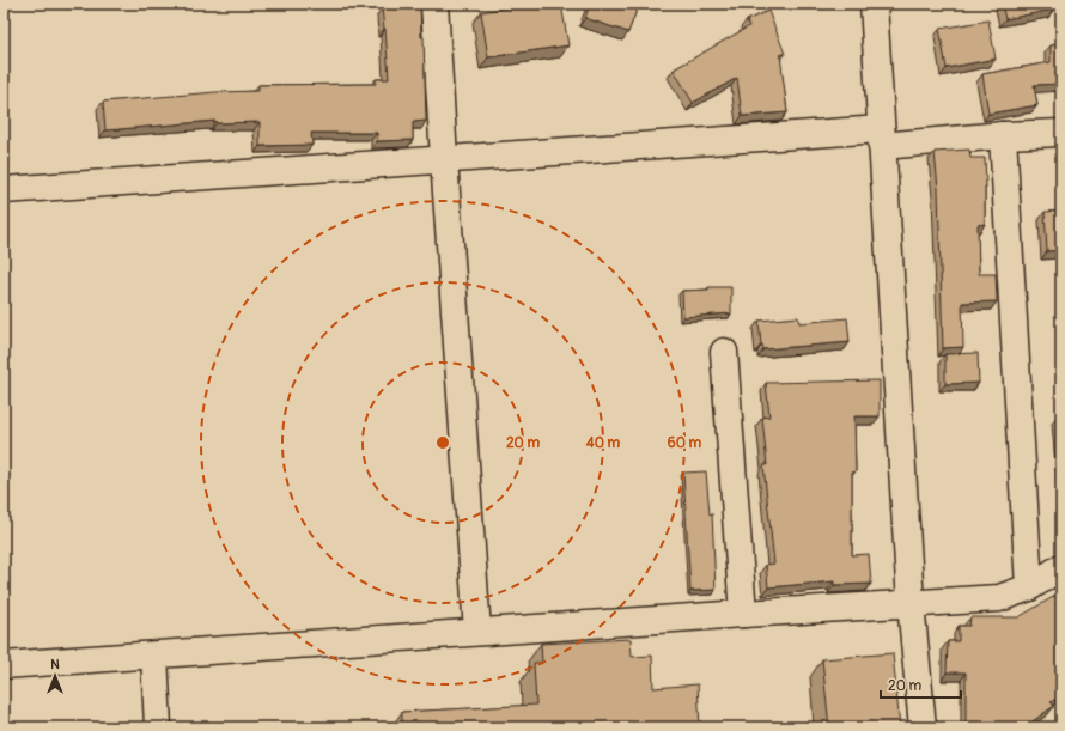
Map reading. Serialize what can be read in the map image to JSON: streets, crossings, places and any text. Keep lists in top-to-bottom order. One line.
{"scale_bar":"20 m","north":"top","rings":["20 m","40 m","60 m"]}
